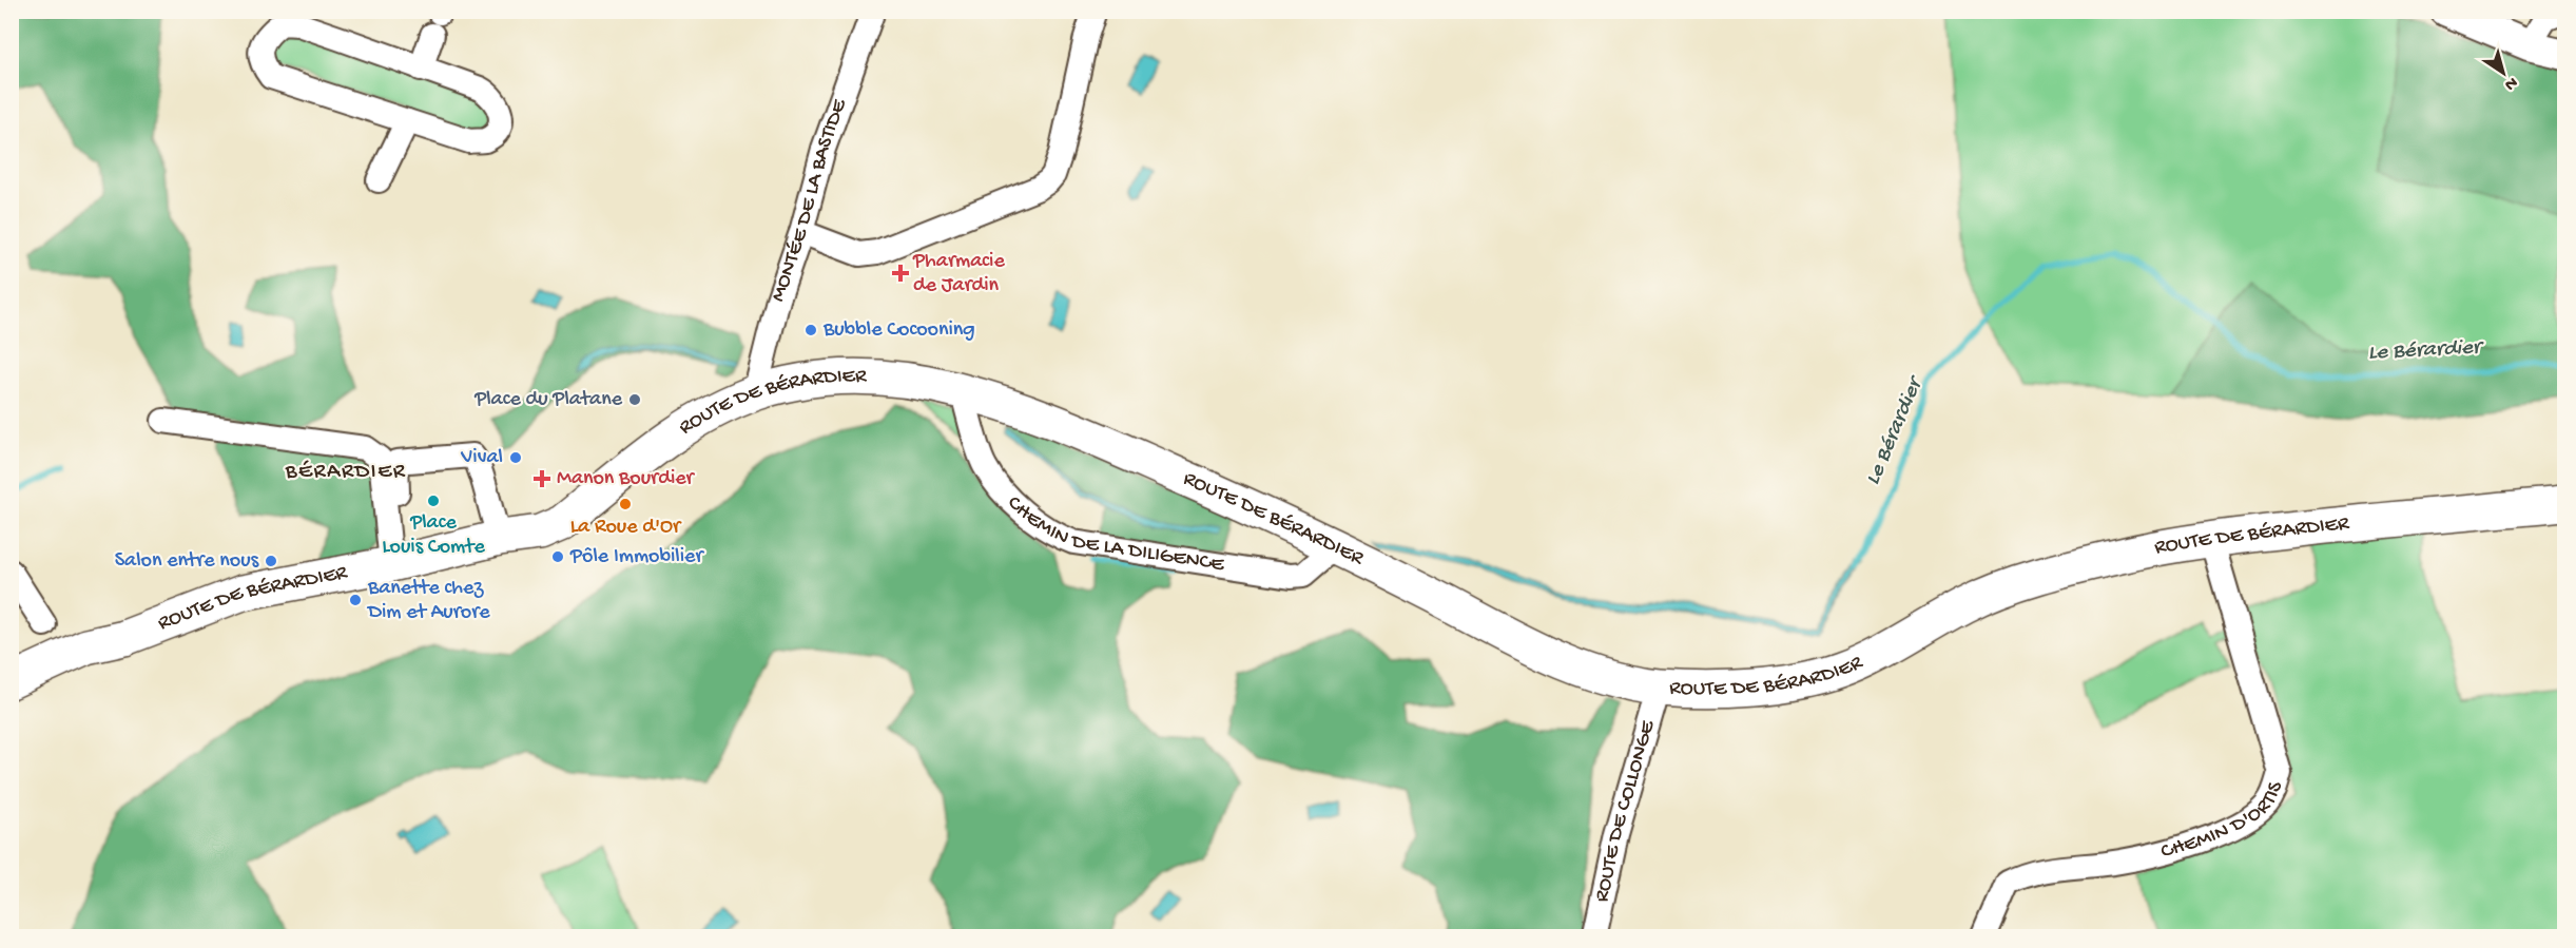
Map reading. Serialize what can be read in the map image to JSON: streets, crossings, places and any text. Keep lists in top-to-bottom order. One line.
{"streets":{"main road":["ROUTE DE BÉRARDIER"],"street":["MONTÉE DE LA BASTIDE","CHEMIN DE LA DILIGENCE","ROUTE DE COLLONGE","CHEMIN D'ORTIS"]},"crossings":[["MONTÉE DE LA BASTIDE","ROUTE DE BÉRARDIER"],["ROUTE DE BÉRARDIER","CHEMIN DE LA DILIGENCE"],["ROUTE DE BÉRARDIER","ROUTE DE COLLONGE"],["ROUTE DE BÉRARDIER","CHEMIN D'ORTIS"]],"districts":["BÉRARDIER"],"water":["Le Bérardier"],"places":{"health":["Pharmacie de Jardin","Manon Bourdier"],"other":["Bubble Cocooning","Place du Platane","Vival","Place Louis Comte","La Roue d'Or","Pôle Immobilier","Salon entre nous","Banette chez Dim et Aurore"]},"north":"bottom right"}
